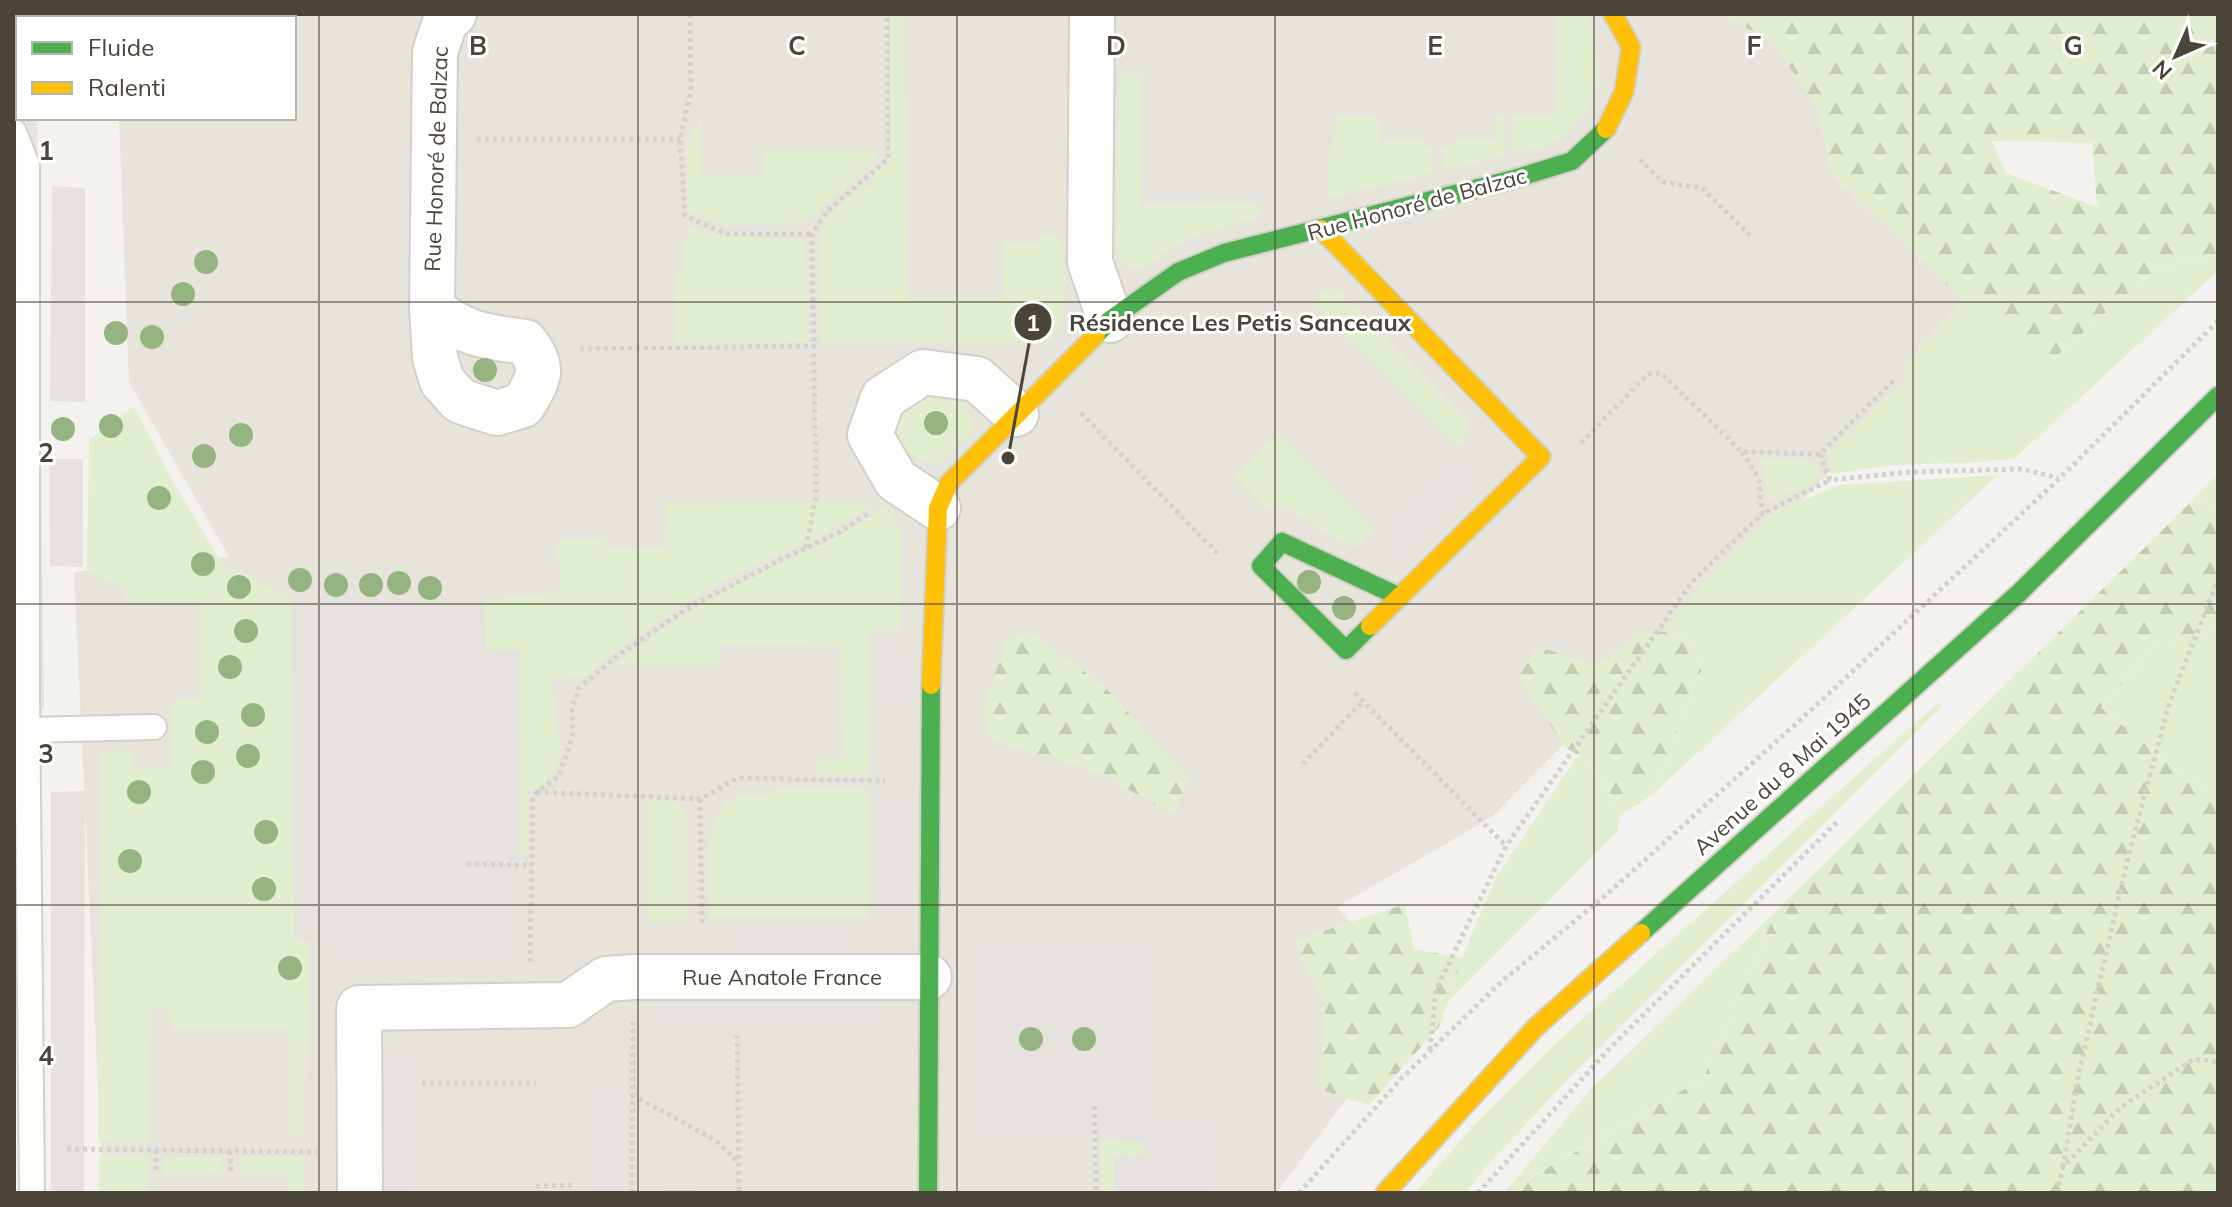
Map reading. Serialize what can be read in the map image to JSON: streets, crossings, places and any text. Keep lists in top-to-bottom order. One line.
{"streets":{"street":["Rue Honoré de Balzac","Avenue du 8 Mai 1945","Rue Anatole France"]},"places":["Résidence Les Petis Sanceaux"],"legend":["Fluide","Ralenti"],"north":"bottom left","grid":{"columns":["B","C","D","E","F","G"],"rows":["1","2","3","4"]}}
